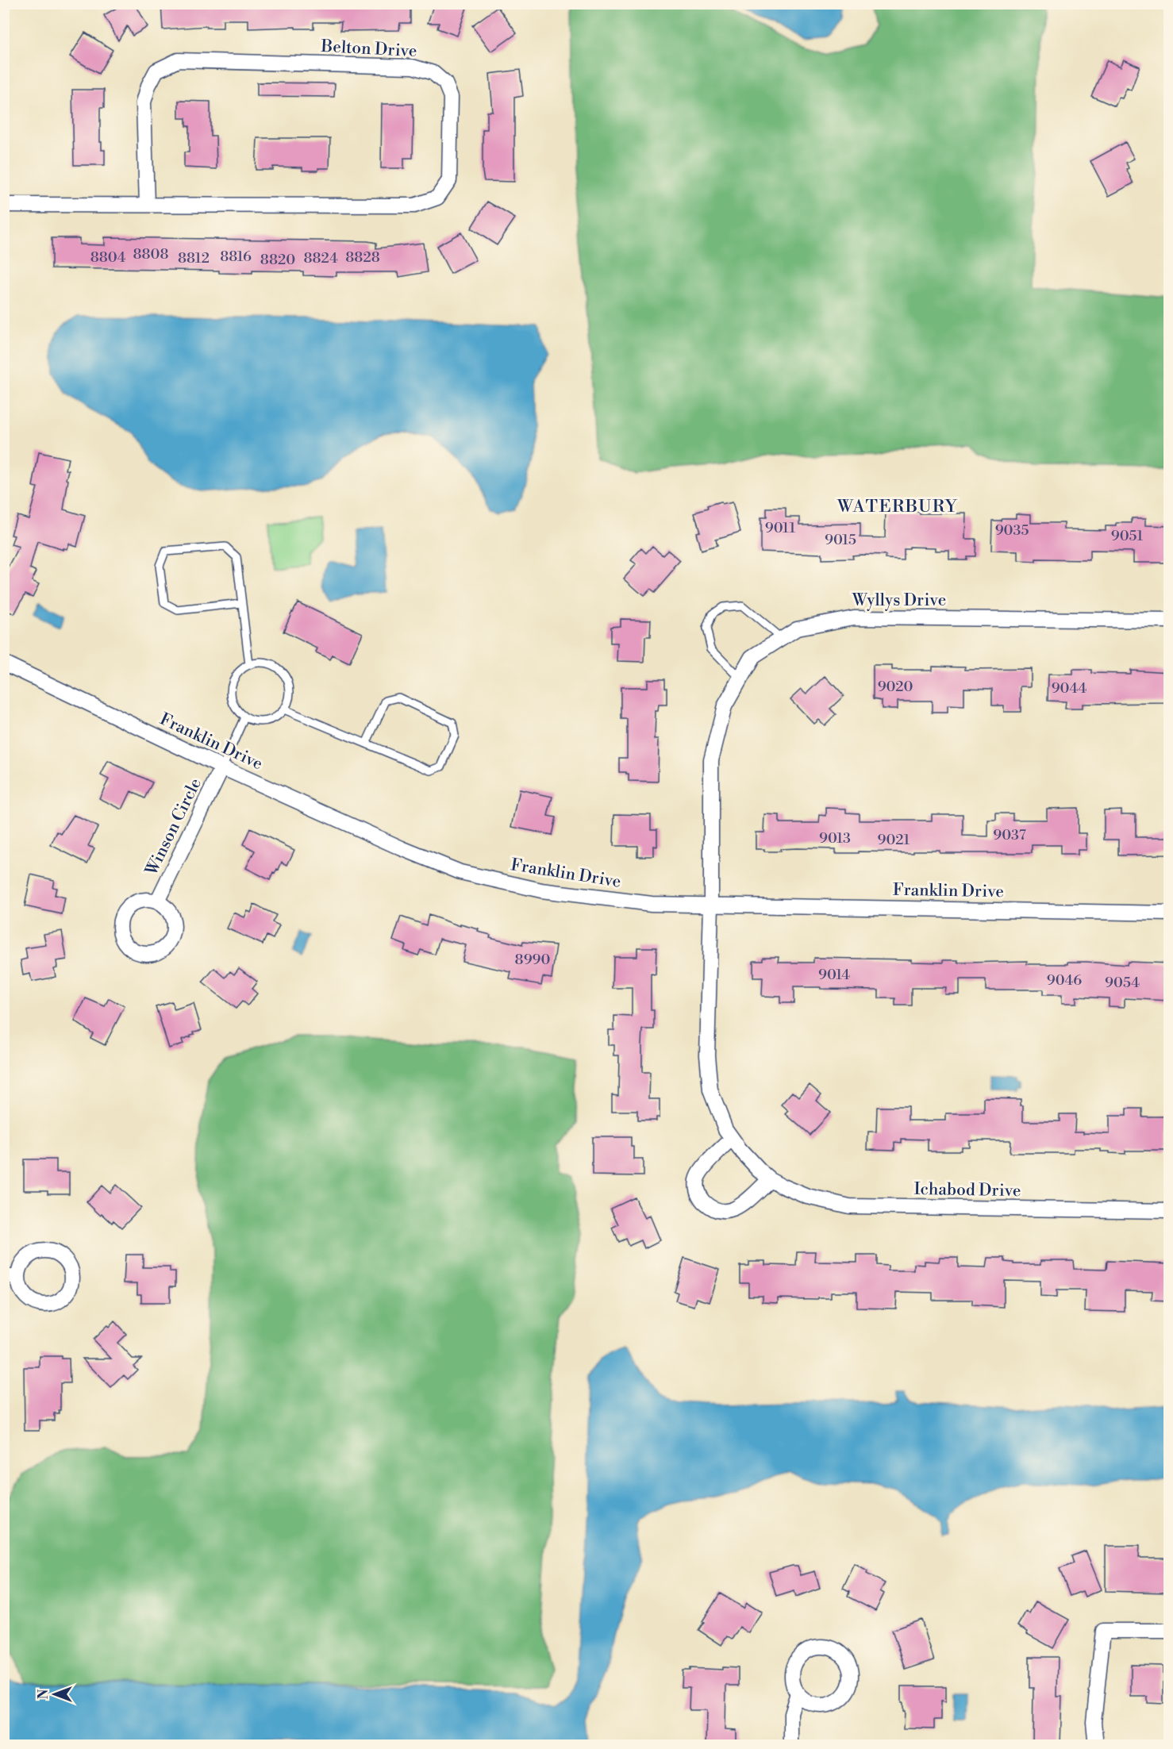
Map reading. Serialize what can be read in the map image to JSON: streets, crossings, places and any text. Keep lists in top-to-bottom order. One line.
{"streets":{"street":["Belton Drive","Wyllys Drive","Franklin Drive","Winson Circle","Ichabod Drive"]},"crossings":[["Wyllys Drive","Franklin Drive"],["Wyllys Drive","Ichabod Drive"],["Franklin Drive","Winson Circle"],["Franklin Drive","Ichabod Drive"]],"districts":["WATERBURY"],"house_numbers":["8808","8816","8804","8828","8812","8824","8820","9011","9035","9051","9015","9020","9044","9037","9013","9021","8990","9014","9046","9054"],"north":"left"}
